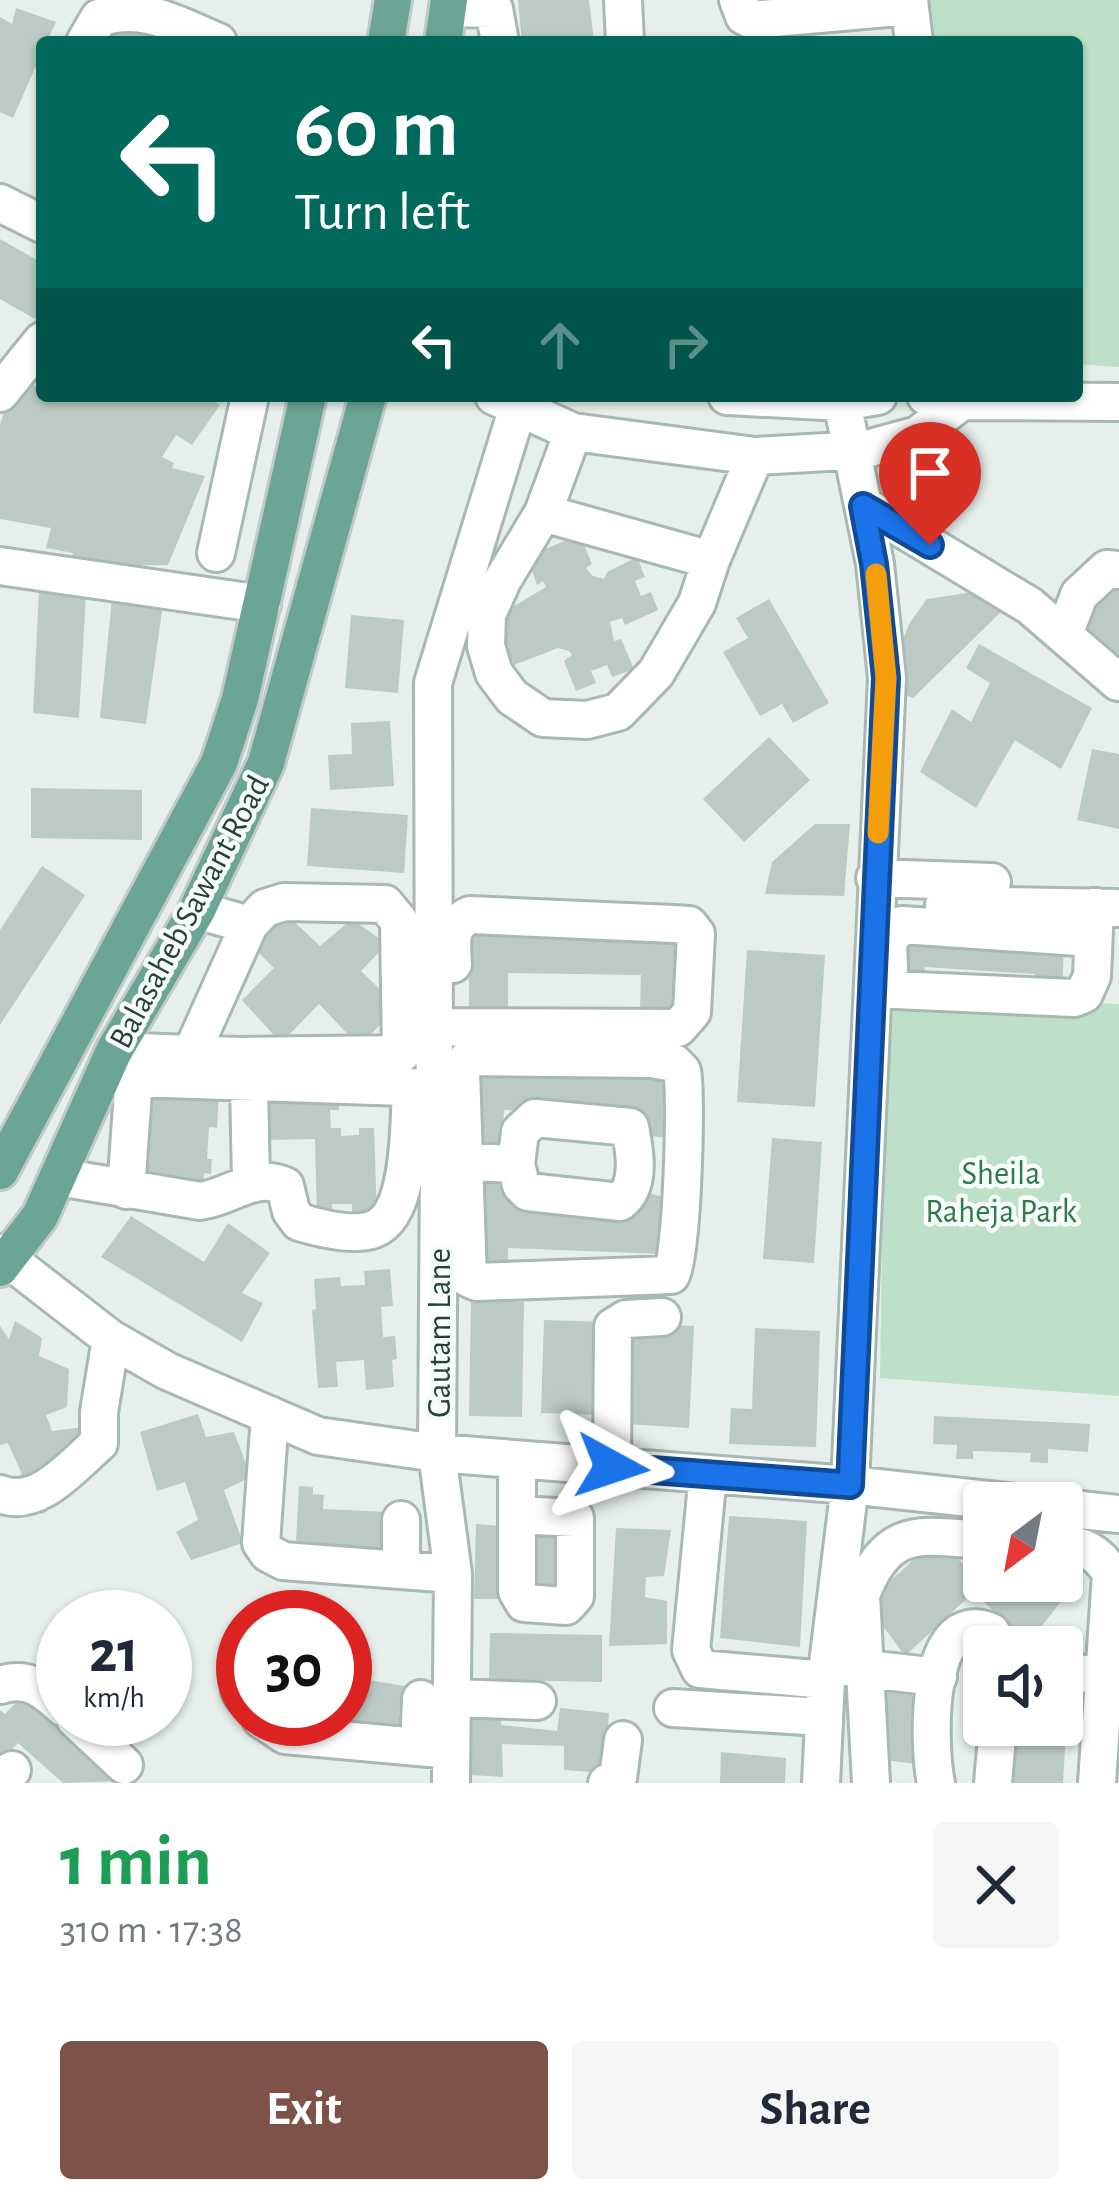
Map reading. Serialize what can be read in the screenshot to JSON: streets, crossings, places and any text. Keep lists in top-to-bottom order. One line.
{"streets":{"main road":["Balasaheb Sawant Road"],"street":["Gautam Lane"]},"parks":["Sheila Raheja Park"],"north":"bottom left","page":{"turn":["60 m","Turn left"],"speed":"21 km/h","limit":"30","heading":["1 min","310 m · 17:38"],"buttons":["Exit","Share"]}}
